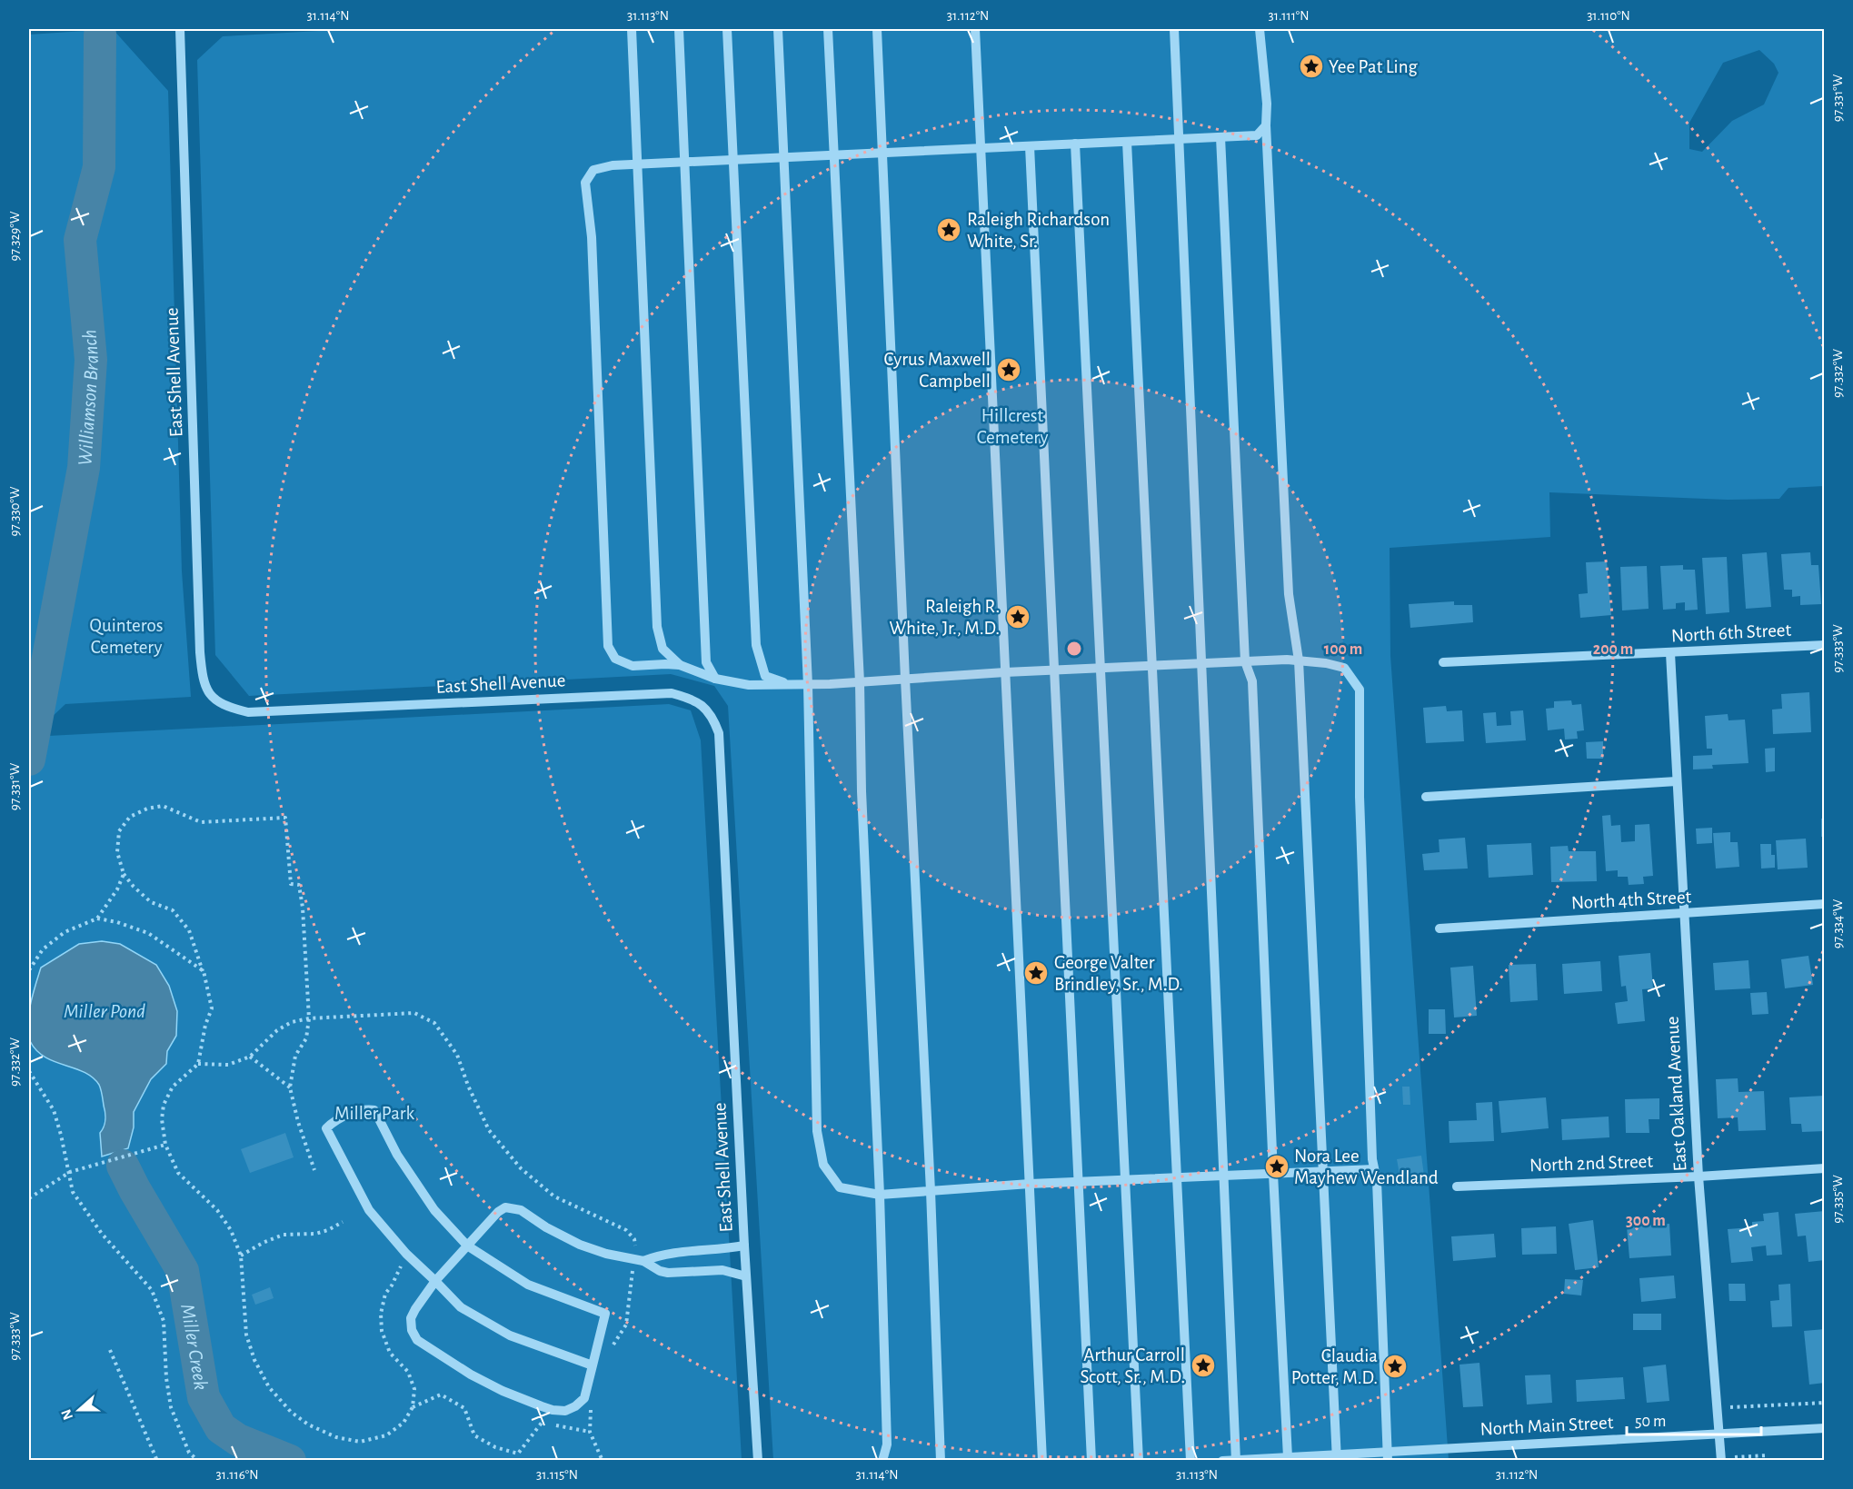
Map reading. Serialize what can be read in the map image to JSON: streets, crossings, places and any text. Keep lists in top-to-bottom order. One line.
{"streets":{"street":["East Shell Avenue","North 6th Street","North 4th Street","East Oakland Avenue","North 2nd Street","North Main Street"]},"crossings":[["North 6th Street","East Oakland Avenue"],["North 4th Street","East Oakland Avenue"],["East Oakland Avenue","North 2nd Street"],["East Oakland Avenue","North Main Street"]],"water":["Williamson Branch","Miller Pond","Miller Creek"],"parks":["Hillcrest Cemetery","Quinteros Cemetery","Miller Park"],"places":{"place":["Yee Pat Ling","Raleigh Richardson White, Sr.","Cyrus Maxwell Campbell","Raleigh R. White, Jr., M.D.","George Valter Brindley, Sr., M.D.","Nora Lee Mayhew Wendland","Arthur Carroll Scott, Sr., M.D.","Claudia Potter, M.D."]},"scale_bar":"50 m","north":"left","coordinates":["31.114°N","31.113°N","31.112°N","31.111°N","31.110°N","97.331°W","97.329°W","97.332°W","97.330°W","97.333°W","97.334°W","97.335°W","31.116°N","31.115°N"],"rings":["100 m","200 m","300 m"]}
